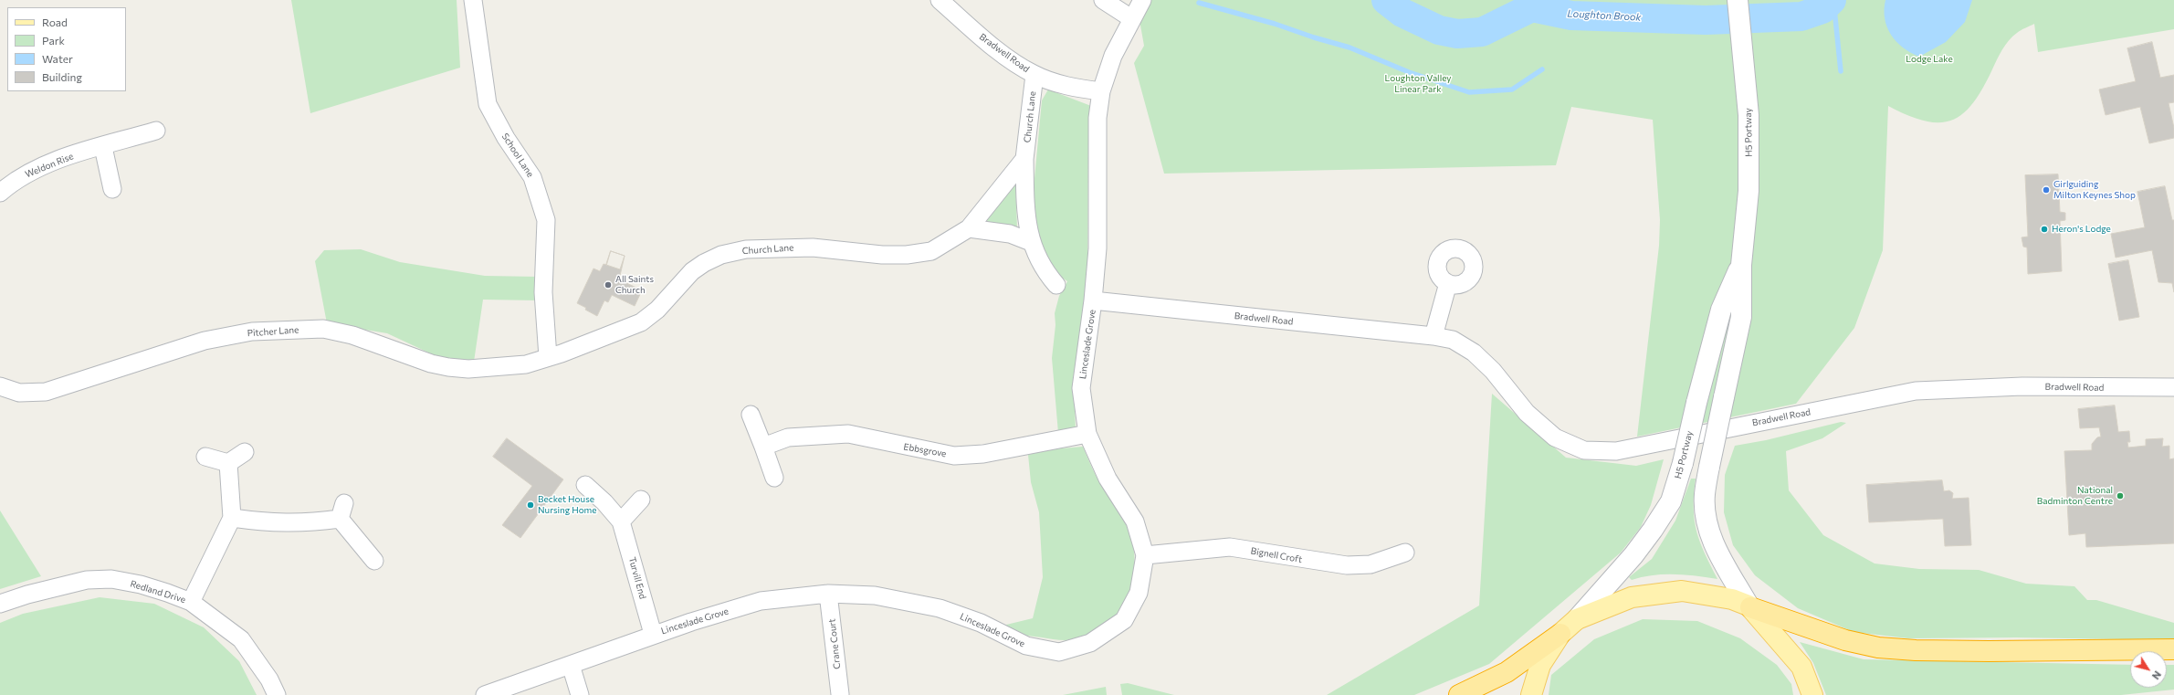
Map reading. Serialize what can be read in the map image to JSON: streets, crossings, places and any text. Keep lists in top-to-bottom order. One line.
{"streets":{"street":["Bradwell Road","Church Lane","H5 Portway","School Lane","Weldon Rise","Pitcher Lane","Linceslade Grove","Ebbsgrove","Bignell Croft","Turvill End","Redland Drive","Crane Court"]},"crossings":[["Bradwell Road","Church Lane"],["Bradwell Road","Linceslade Grove"],["Church Lane","School Lane"],["Church Lane","Pitcher Lane"],["School Lane","Pitcher Lane"],["Linceslade Grove","Ebbsgrove"],["Linceslade Grove","Bignell Croft"],["Linceslade Grove","Turvill End"],["Linceslade Grove","Crane Court"]],"water":["Loughton Brook"],"parks":["Lodge Lake","Loughton Valley Linear Park"],"places":["Girlguiding Milton Keynes Shop","Heron's Lodge","All Saints Church","National Badminton Centre","Becket House Nursing Home"],"legend":["Road","Park","Water","Building"],"north":"bottom right"}
